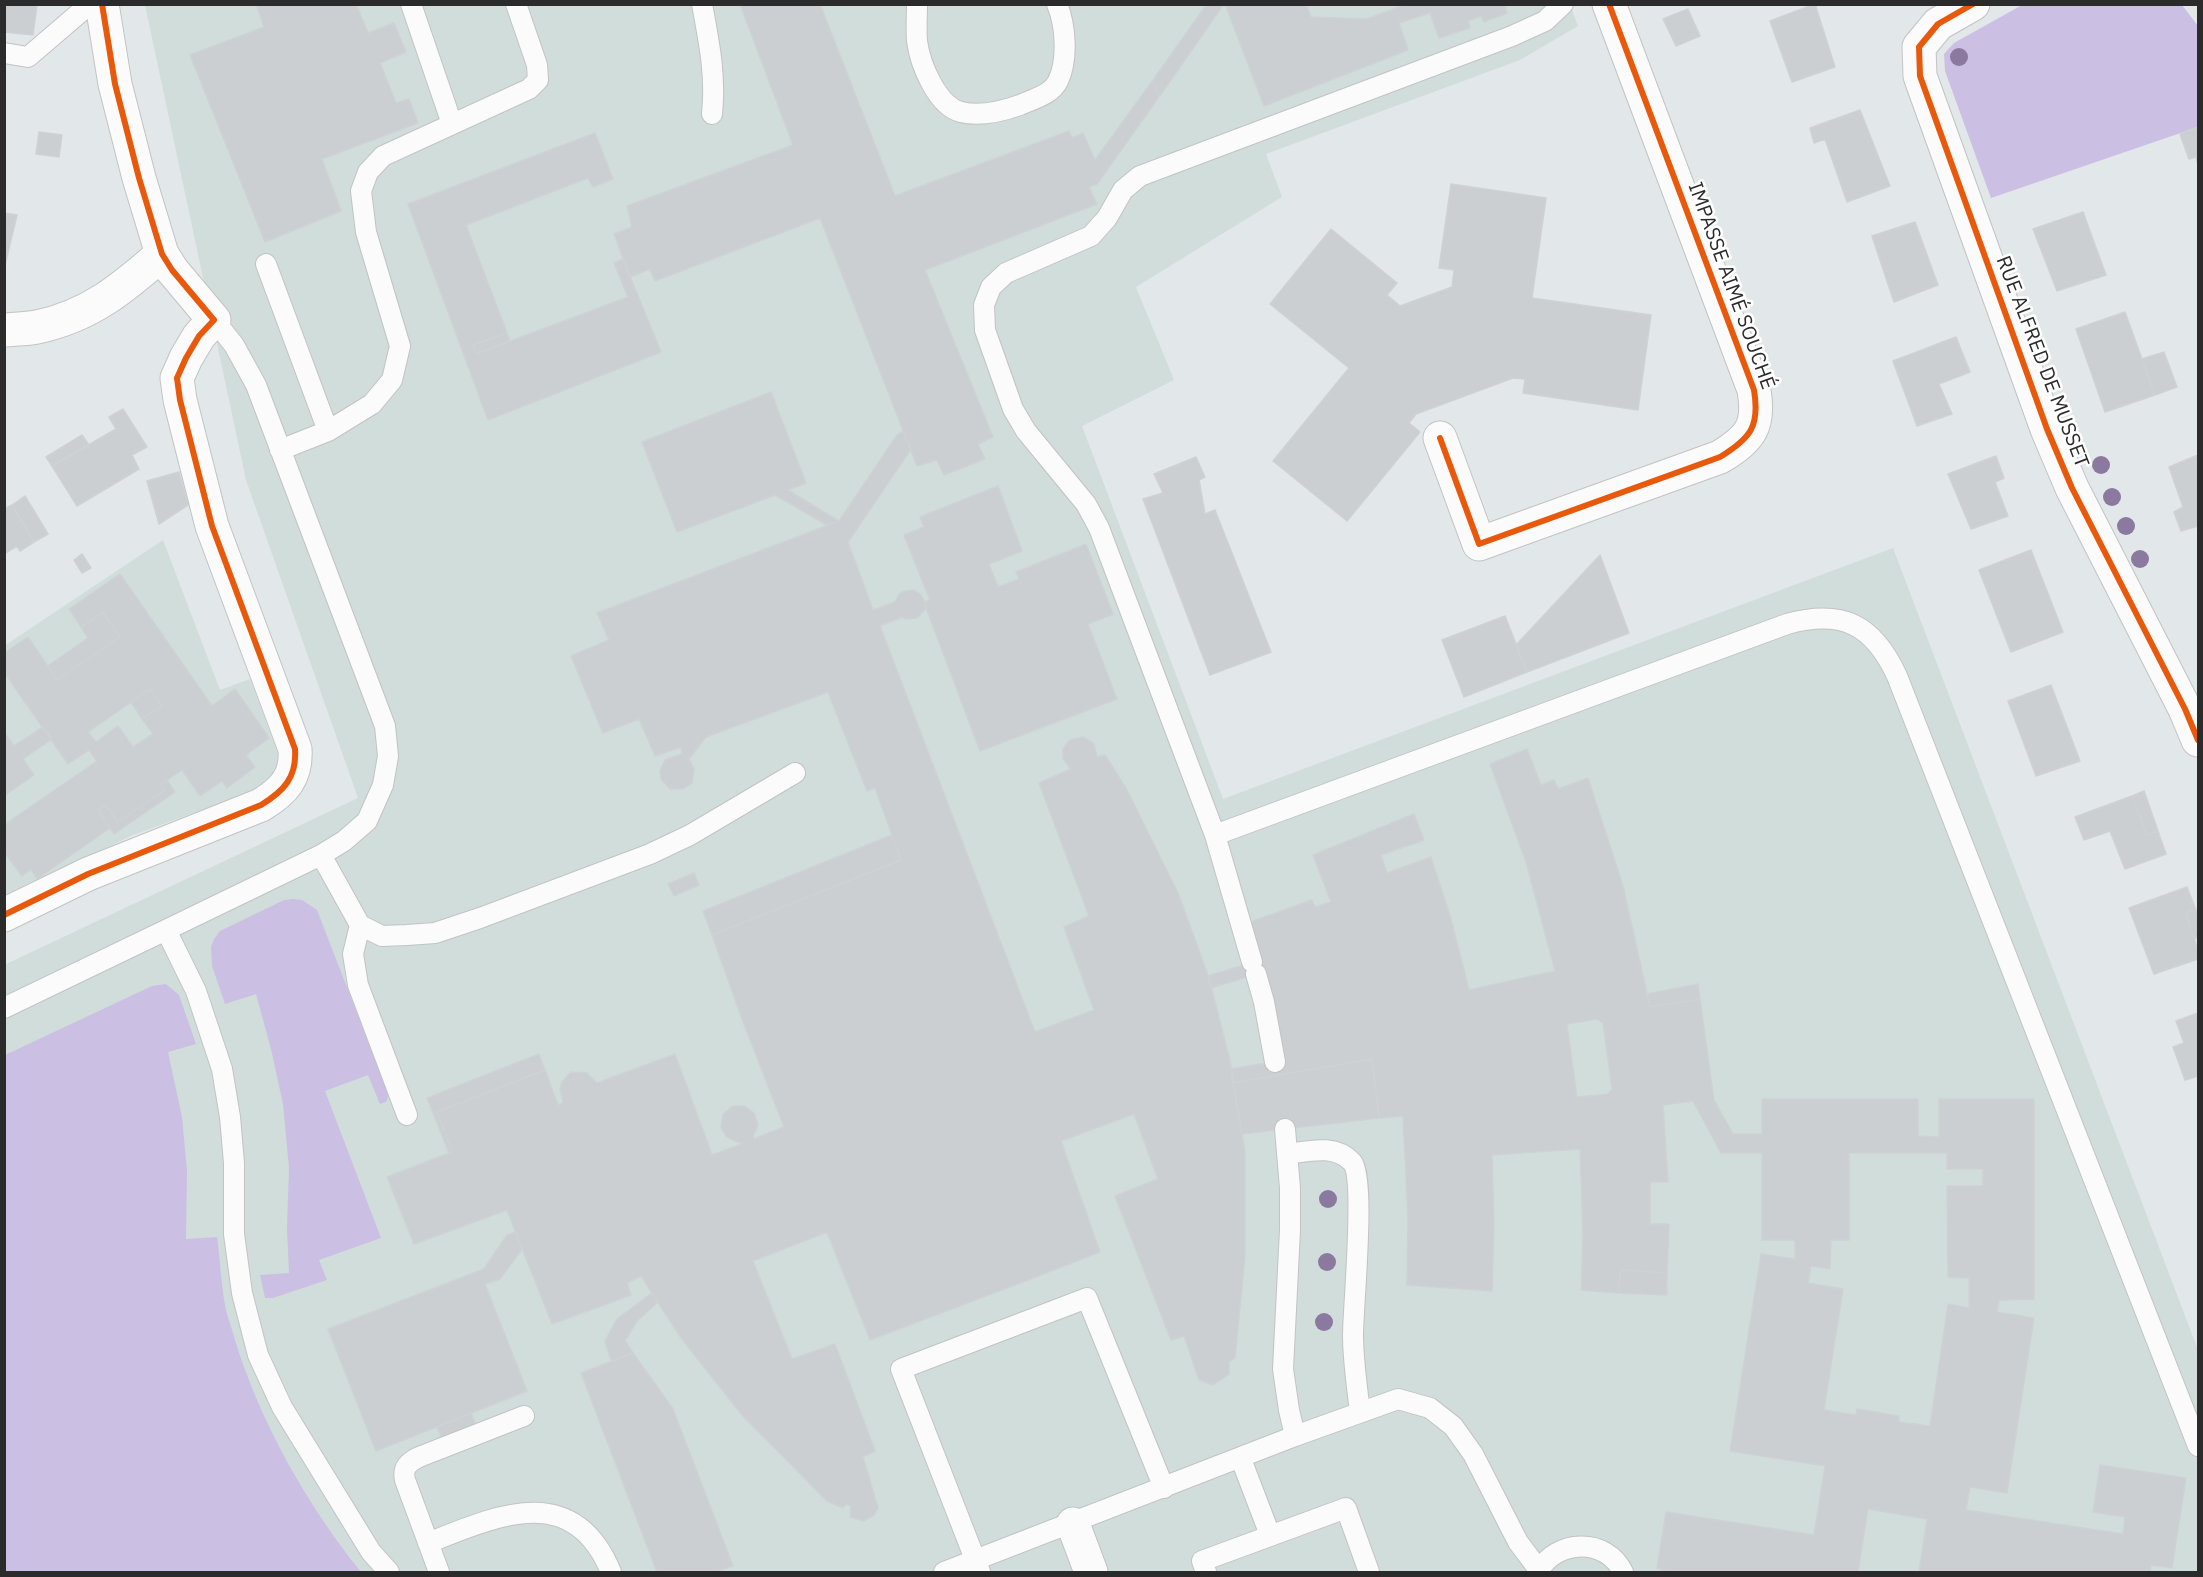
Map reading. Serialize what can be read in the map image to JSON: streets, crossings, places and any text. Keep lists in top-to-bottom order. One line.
{"streets":{"street":["IMPASSE AIMÉ SOUCHÉ","RUE ALFRED DE MUSSET"]}}
